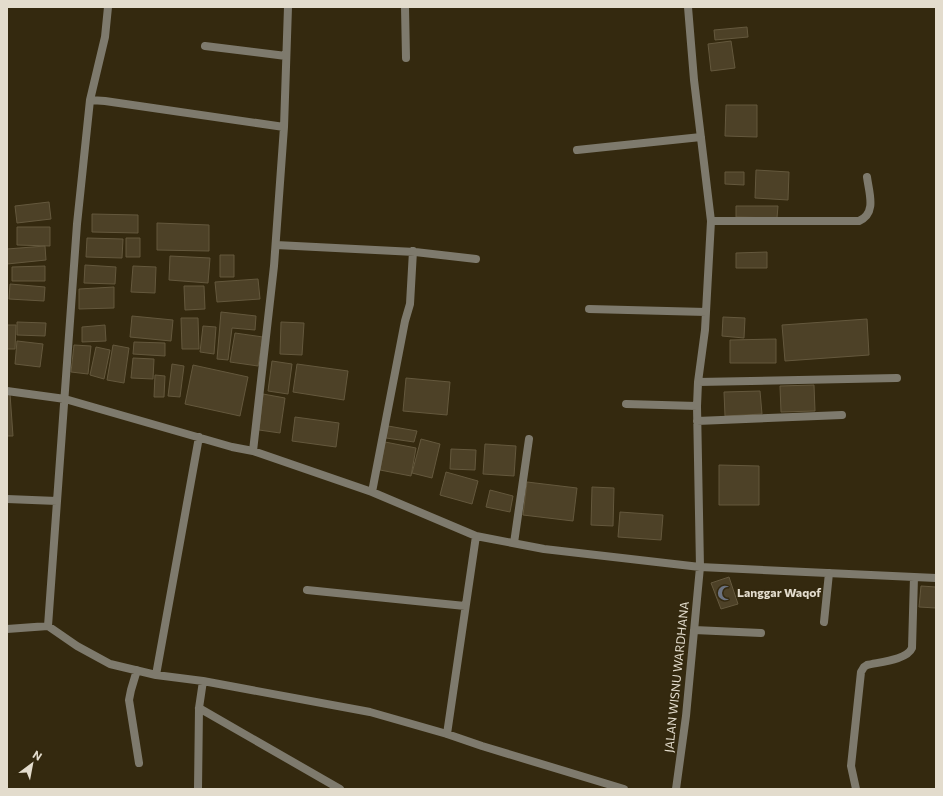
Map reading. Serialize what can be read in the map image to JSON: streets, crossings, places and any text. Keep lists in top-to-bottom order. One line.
{"streets":{"street":["JALAN WISNU WARDHANA"]},"places":{"mosque":["Langgar Waqof"]},"north":"top right"}
